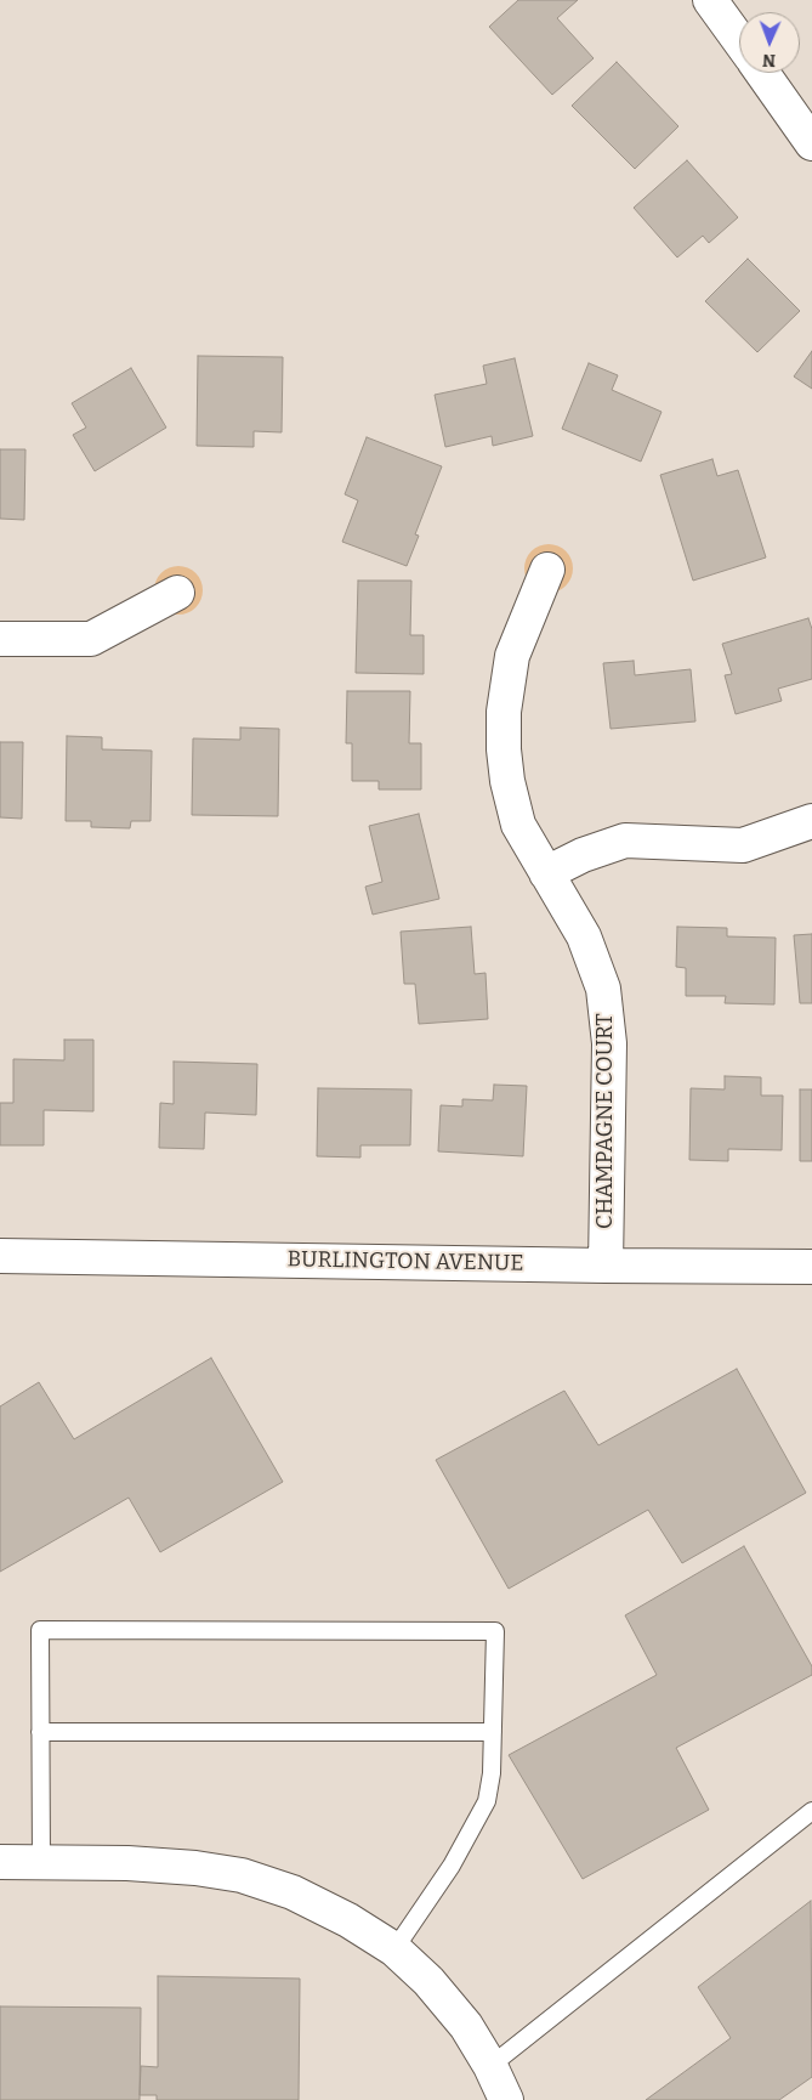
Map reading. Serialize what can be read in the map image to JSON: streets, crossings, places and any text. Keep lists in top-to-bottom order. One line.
{"streets":{"street":["CHAMPAGNE COURT","BURLINGTON AVENUE"]},"crossings":[["CHAMPAGNE COURT","BURLINGTON AVENUE"]],"north":"bottom"}
